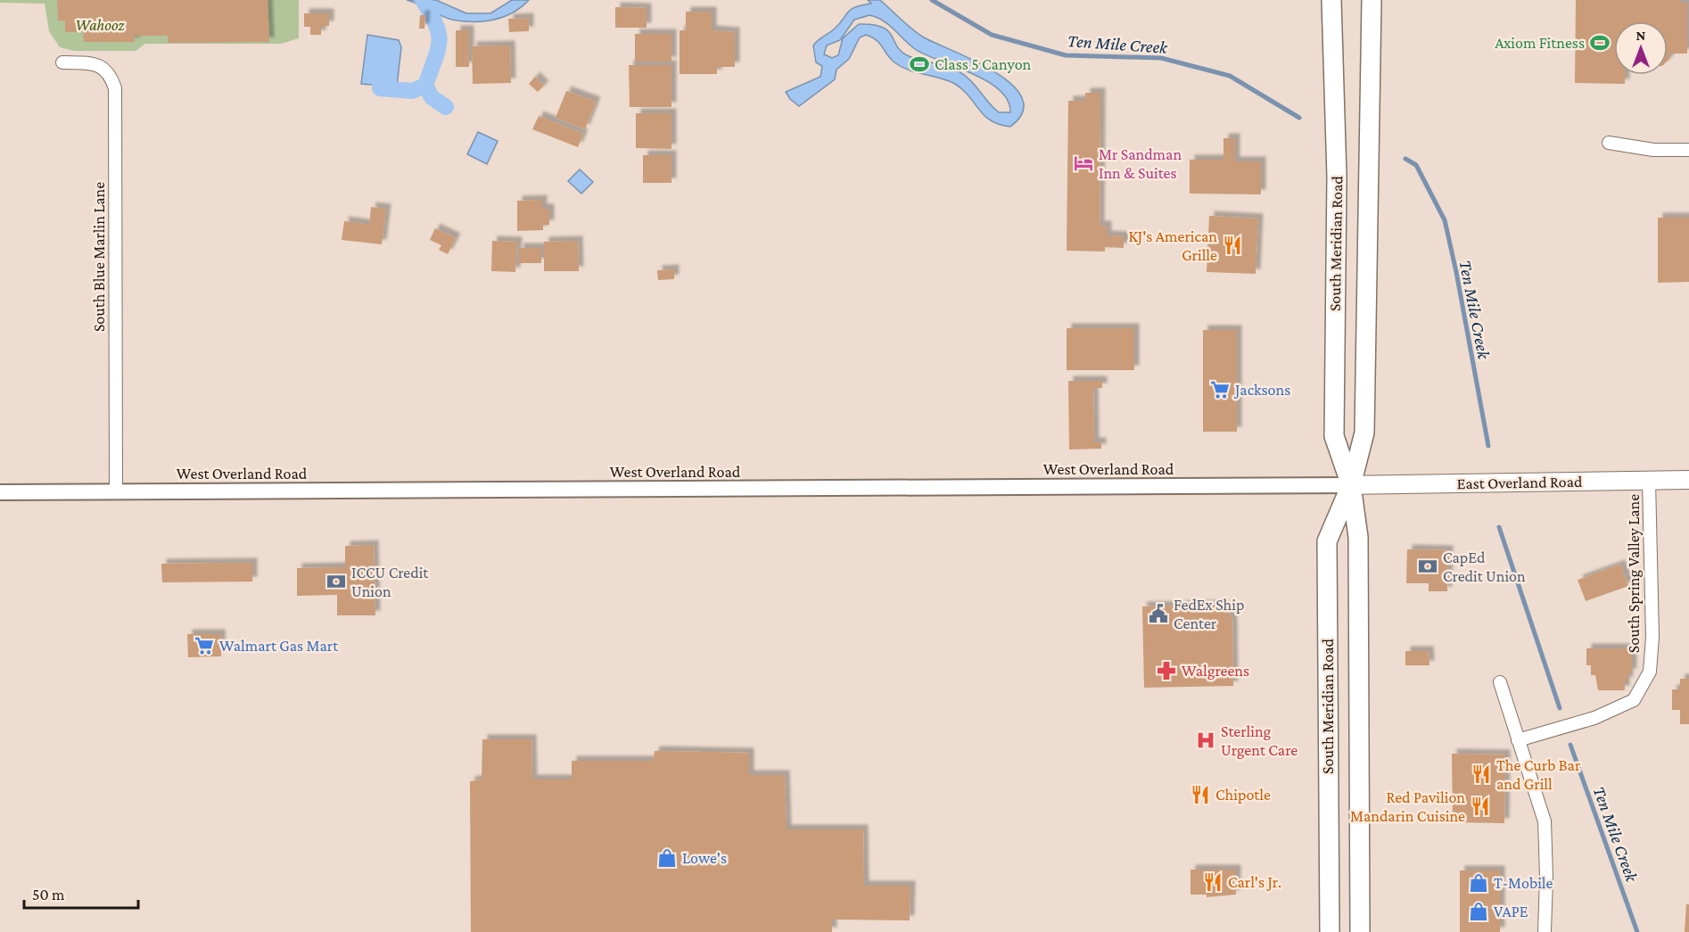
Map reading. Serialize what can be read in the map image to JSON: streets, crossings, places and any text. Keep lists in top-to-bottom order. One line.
{"streets":{"main road":["South Meridian Road","East Overland Road"],"street":["South Blue Marlin Lane","West Overland Road","South Spring Valley Lane"]},"crossings":[["South Meridian Road","West Overland Road"],["South Meridian Road","East Overland Road"],["South Blue Marlin Lane","West Overland Road"],["West Overland Road","East Overland Road"],["East Overland Road","South Spring Valley Lane"]],"water":["Ten Mile Creek"],"parks":["Wahooz"],"places":{"sports":["Axiom Fitness","Class 5 Canyon"],"hotel":["Mr Sandman Inn & Suites"],"restaurant":["KJ's American Grille","The Curb Bar and Grill","Chipotle","Red Pavilion Mandarin Cuisine","Carl's Jr."],"supermarket":["Jacksons","Walmart Gas Mart"],"bank":["CapEd Credit Union","ICCU Credit Union"],"public building":["FedEx Ship Center"],"pharmacy":["Walgreens"],"hospital":["Sterling Urgent Care"],"shop":["Lowe's","T-Mobile","VAPE"]},"scale_bar":"50 m","north":"top"}
